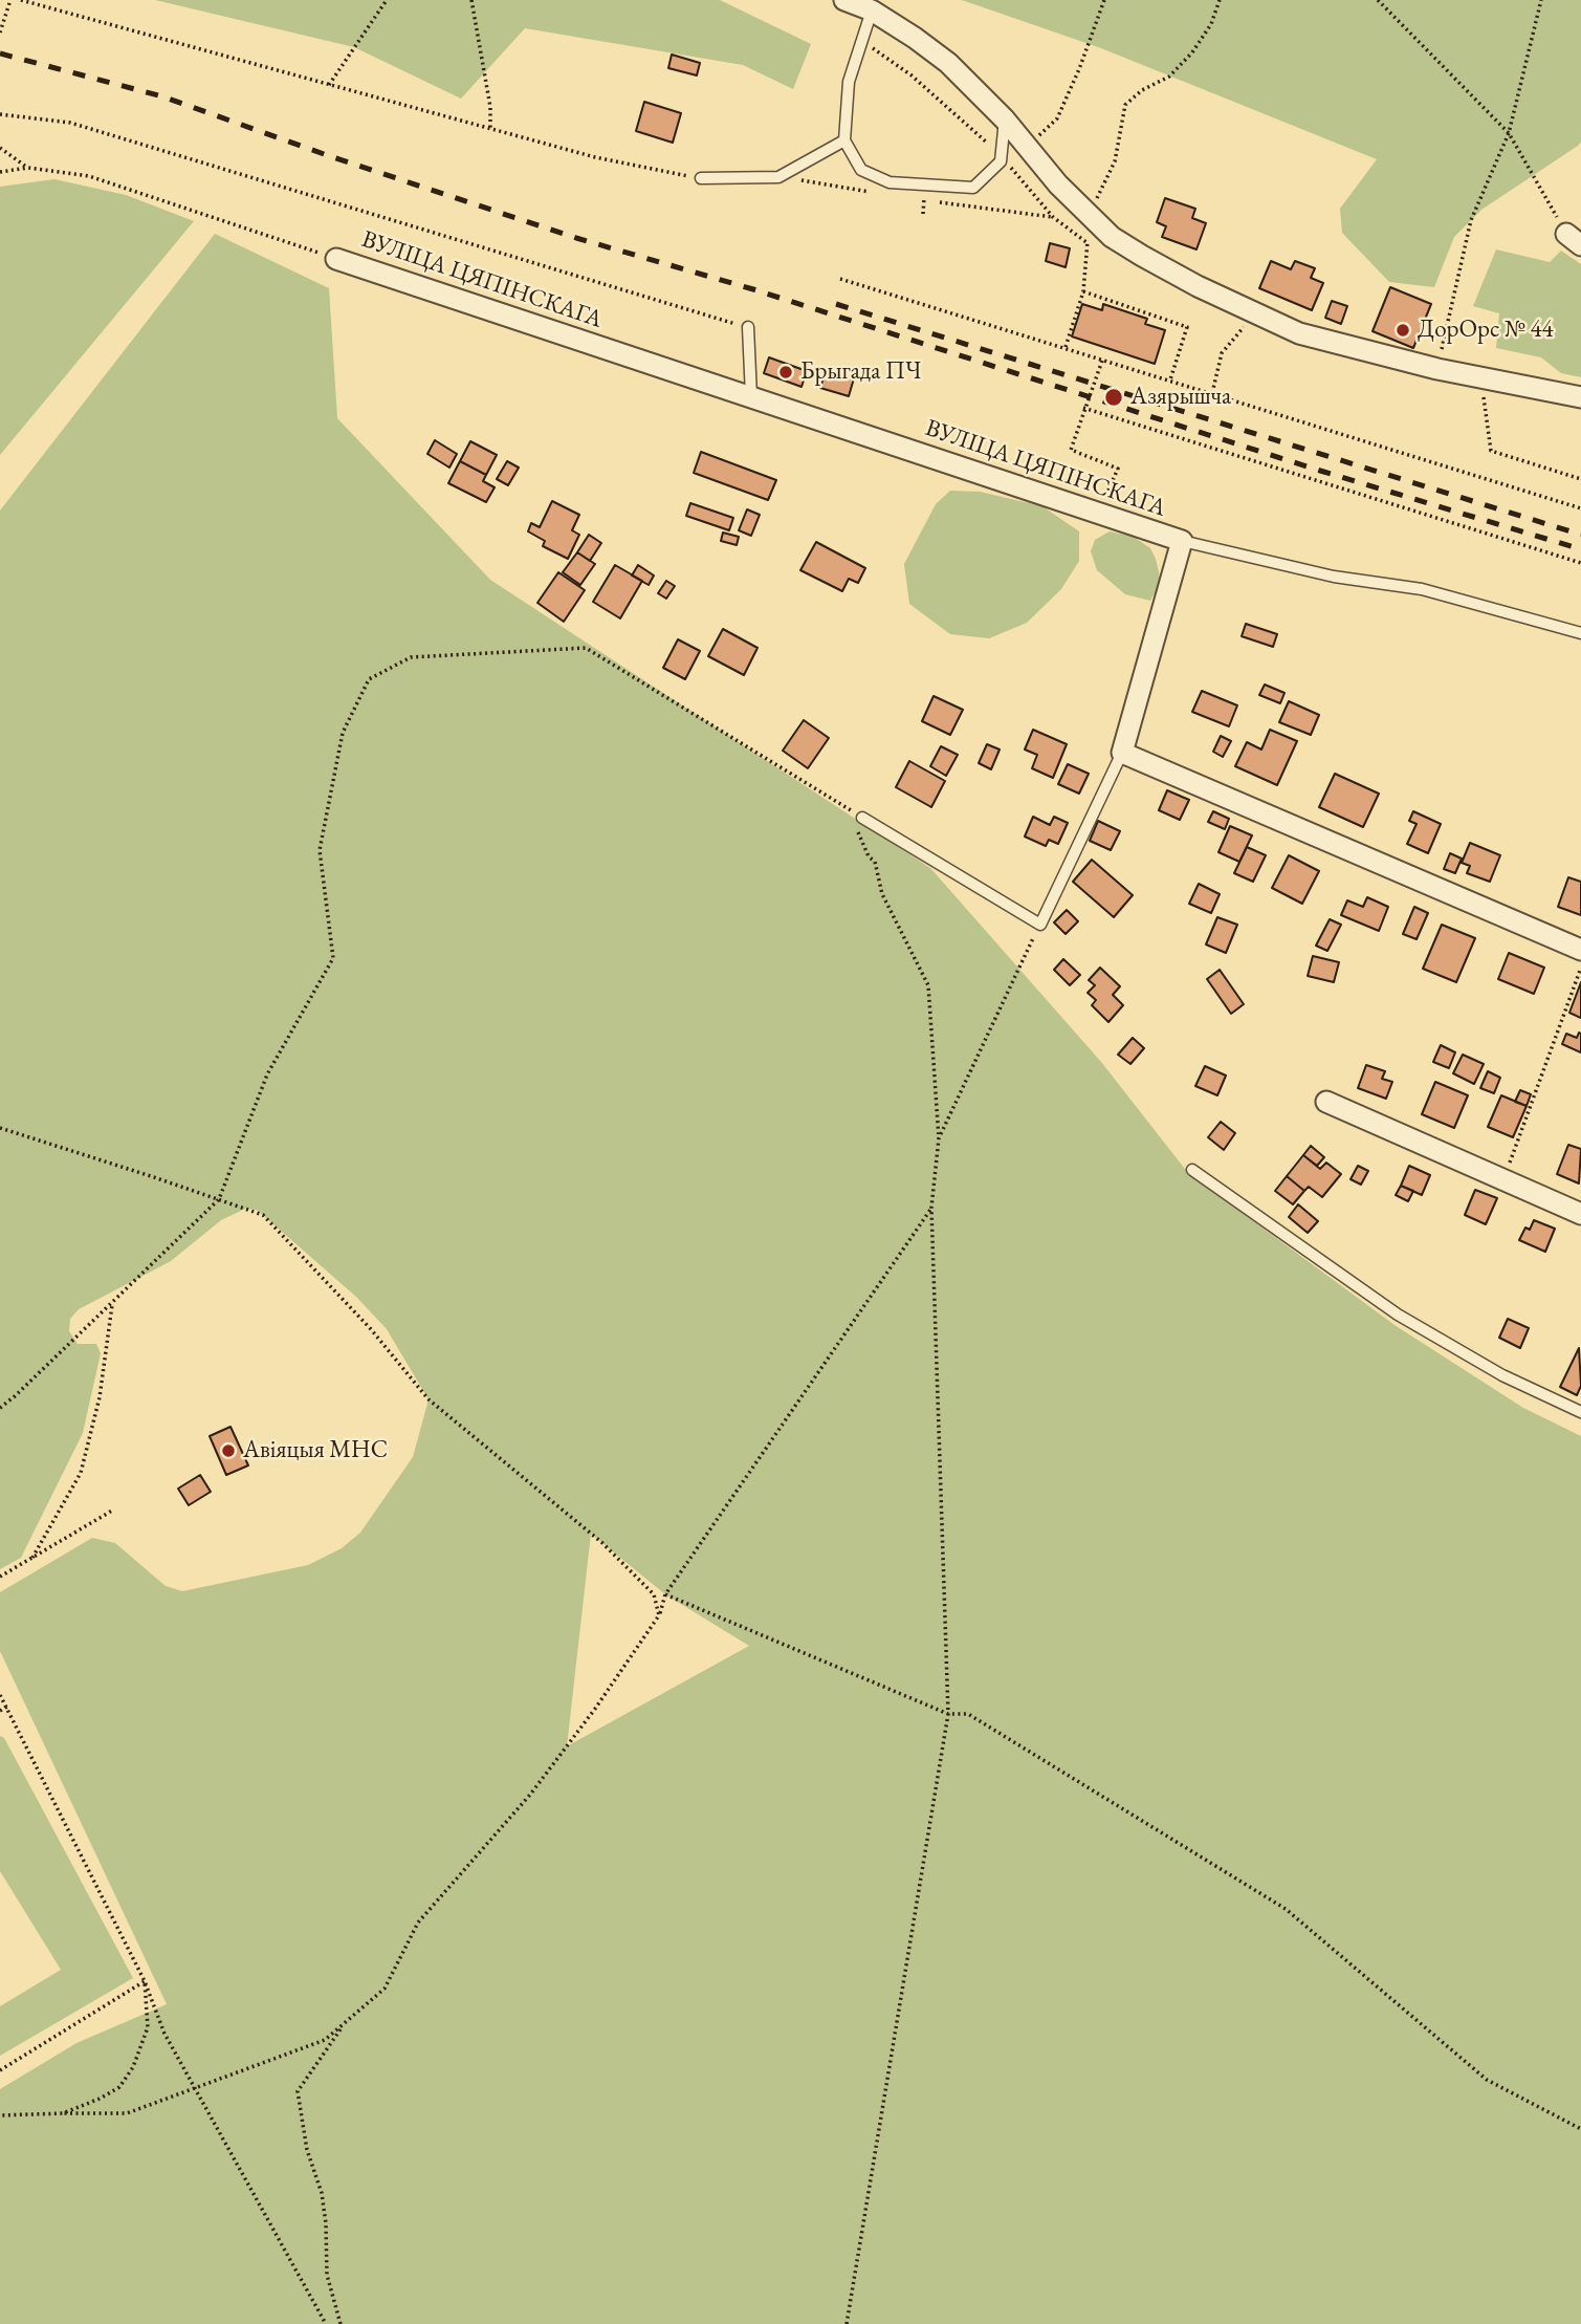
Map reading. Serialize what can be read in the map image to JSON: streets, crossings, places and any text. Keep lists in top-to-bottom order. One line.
{"streets":{"street":["ВУЛІЦА ЦЯПІНСКАГА"]},"places":["ДорОрс № 44","Брыгада ПЧ","Азярышча","Авіяцыя МНС"]}
